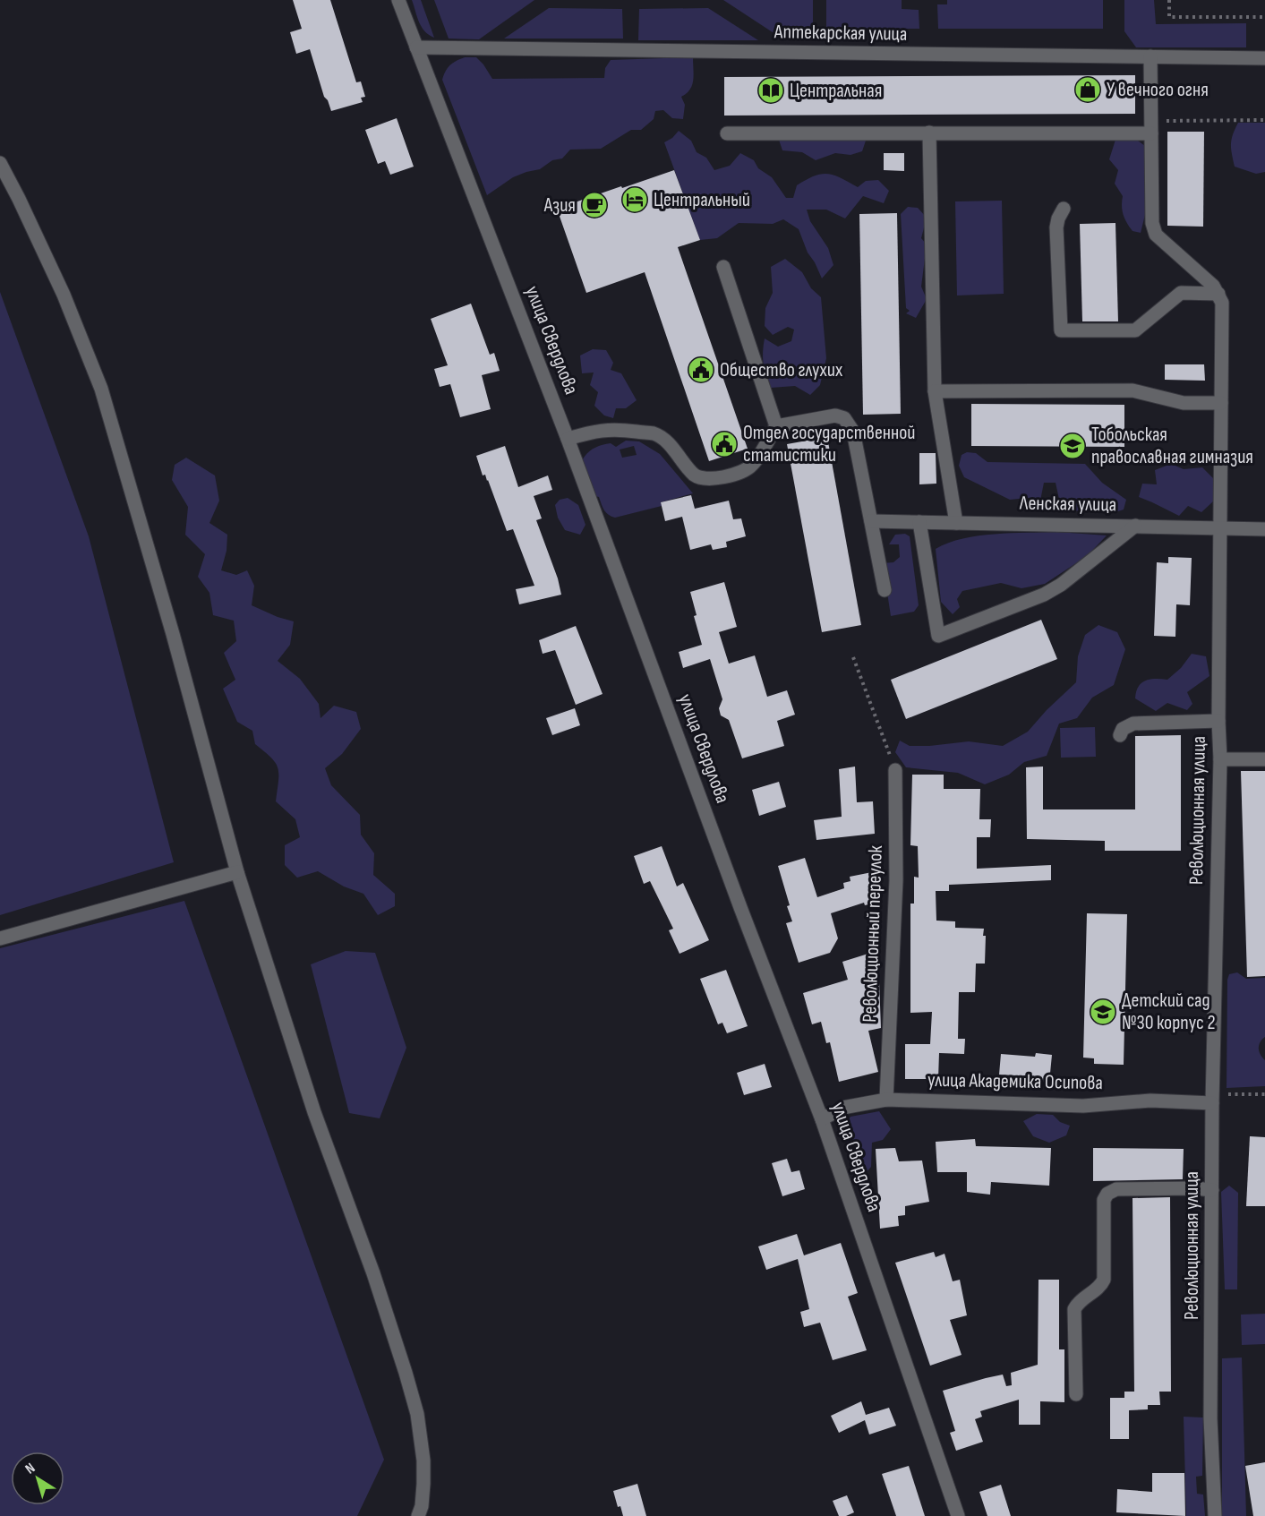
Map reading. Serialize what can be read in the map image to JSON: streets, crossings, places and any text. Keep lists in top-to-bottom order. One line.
{"streets":{"street":["Аптекарская улица","улица Свердлова","Ленская улица","Революционная улица","Революционный переулок","улица Академика Осипова"]},"crossings":[["Аптекарская улица","улица Свердлова"],["улица Свердлова","улица Академика Осипова"],["Ленская улица","Революционная улица"],["Революционная улица","улица Академика Осипова"],["Революционный переулок","улица Академика Осипова"]],"places":{"shop":["У вечного огня"],"library":["Центральная"],"hotel":["Центральный"],"cafe":["Азия"],"public building":["Общество глухих","Отдел государственной статистики"],"school or university":["Тобольская православная гимназия","Детский сад №30 корпус 2"]},"north":"top left"}
